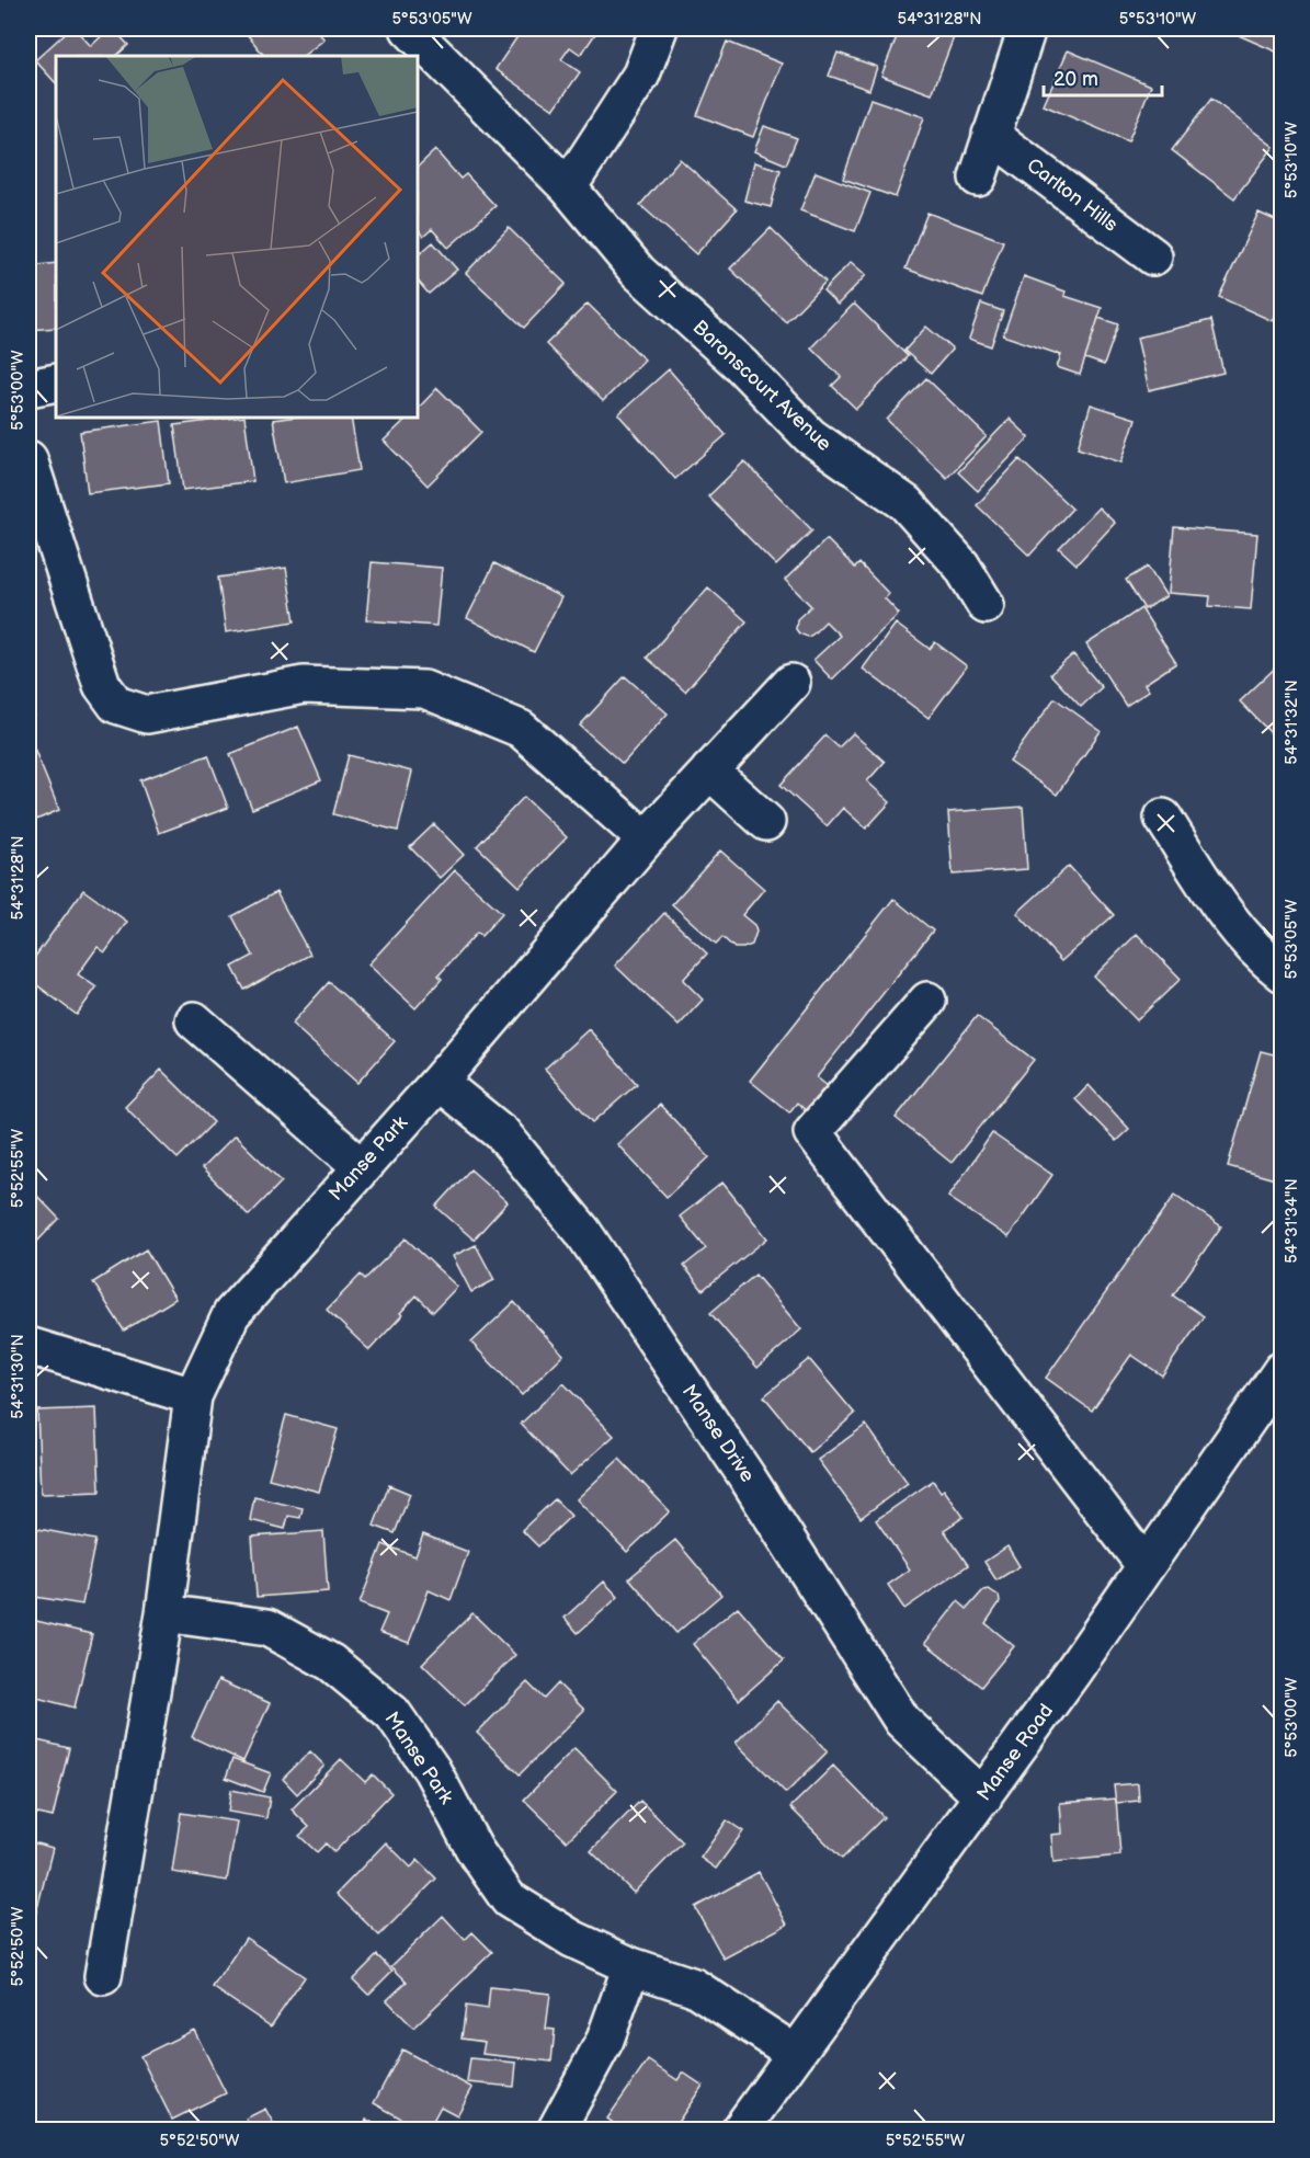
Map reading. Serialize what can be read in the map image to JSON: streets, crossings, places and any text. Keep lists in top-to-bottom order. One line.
{"streets":{"street":["Carlton Hills","Baronscourt Avenue","Manse Park","Manse Drive","Manse Road"]},"crossings":[["Manse Park","Manse Drive"],["Manse Park","Manse Road"],["Manse Drive","Manse Road"]],"scale_bar":"20 m","coordinates":["5°53'05\"W","54°31'28\"N","5°53'10\"W","5°53'00\"W","54°31'32\"N","5°52'55\"W","54°31'34\"N","54°31'30\"N","5°52'50\"W"]}
